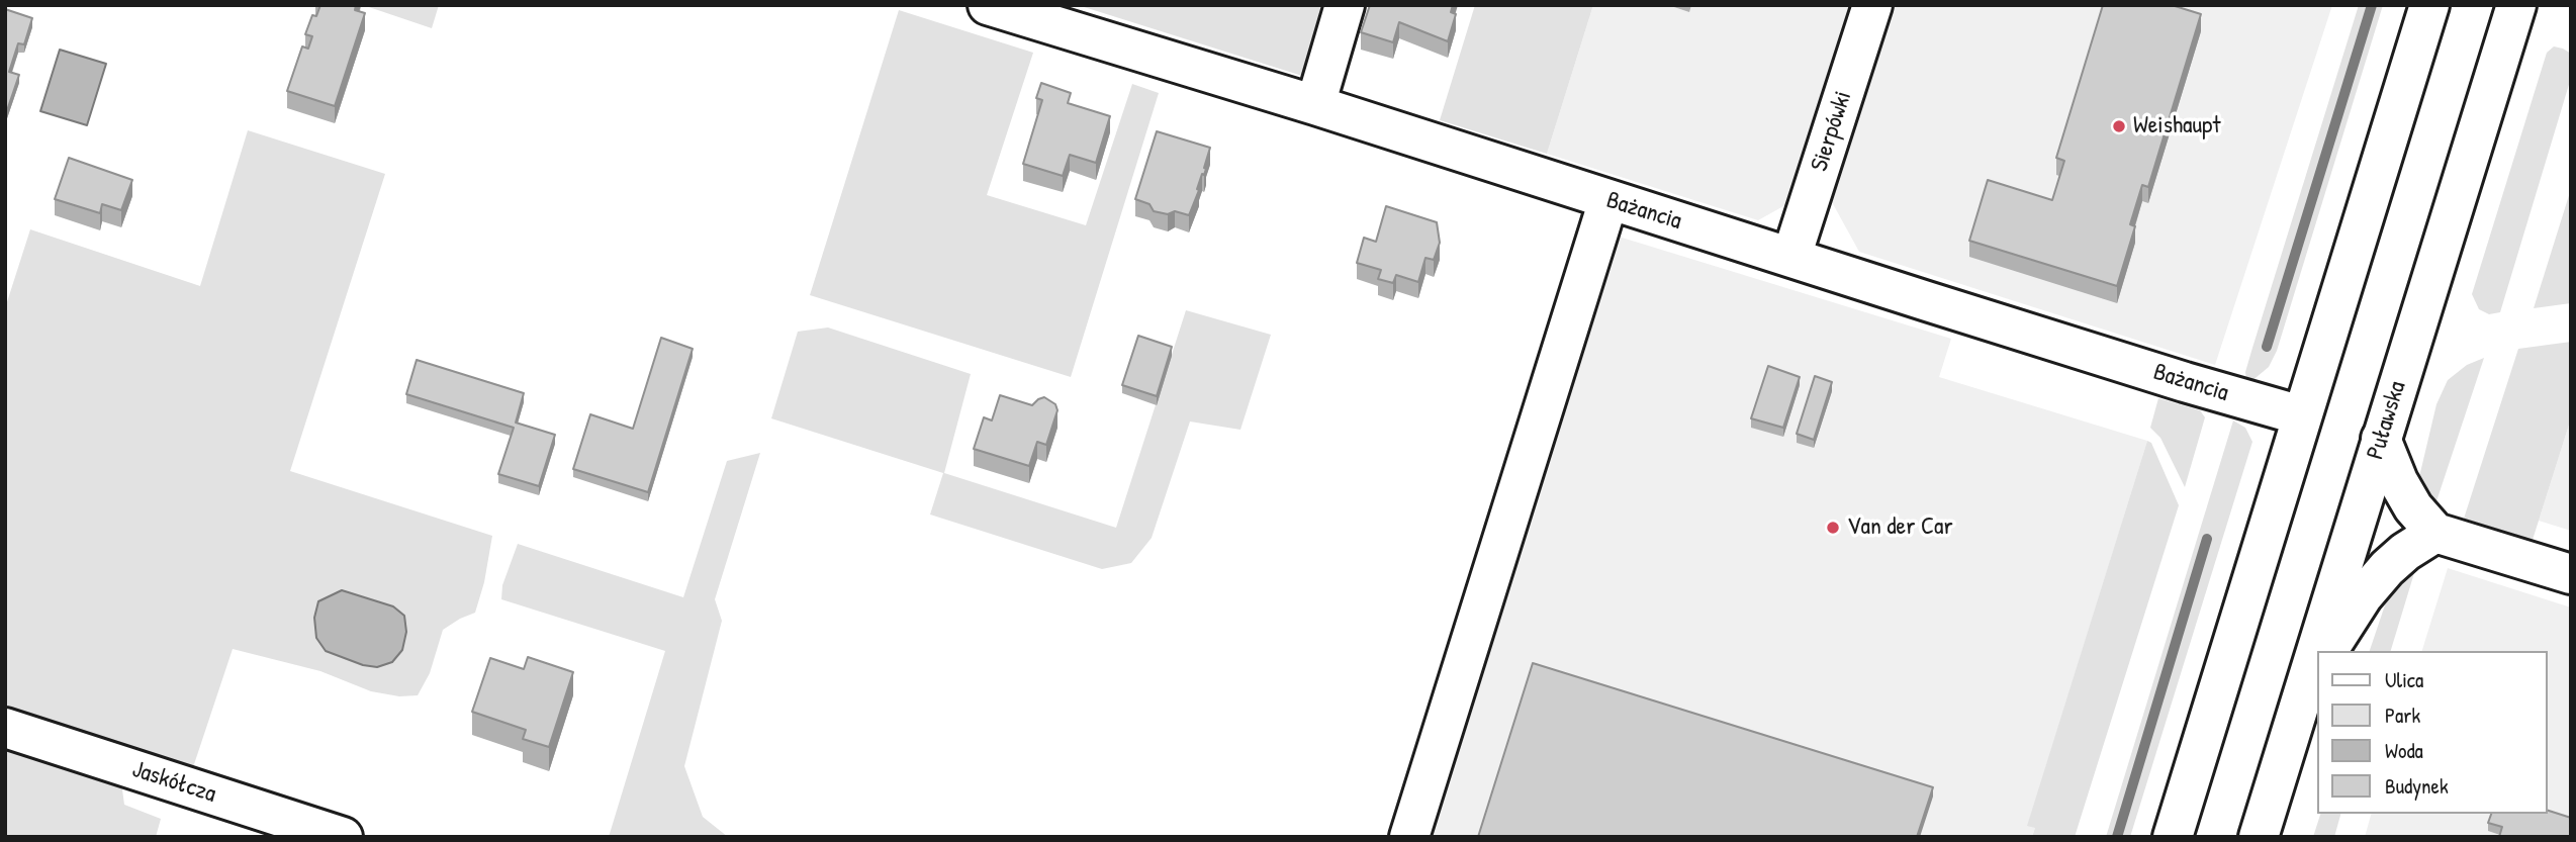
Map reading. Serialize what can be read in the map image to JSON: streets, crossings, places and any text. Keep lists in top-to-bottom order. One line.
{"streets":{"street":["Sierpówki","Bażancia","Puławska","Jaskółcza"]},"crossings":[["Sierpówki","Bażancia"]],"places":["Weishaupt","Van der Car"],"legend":["Ulica","Park","Woda","Budynek"]}
